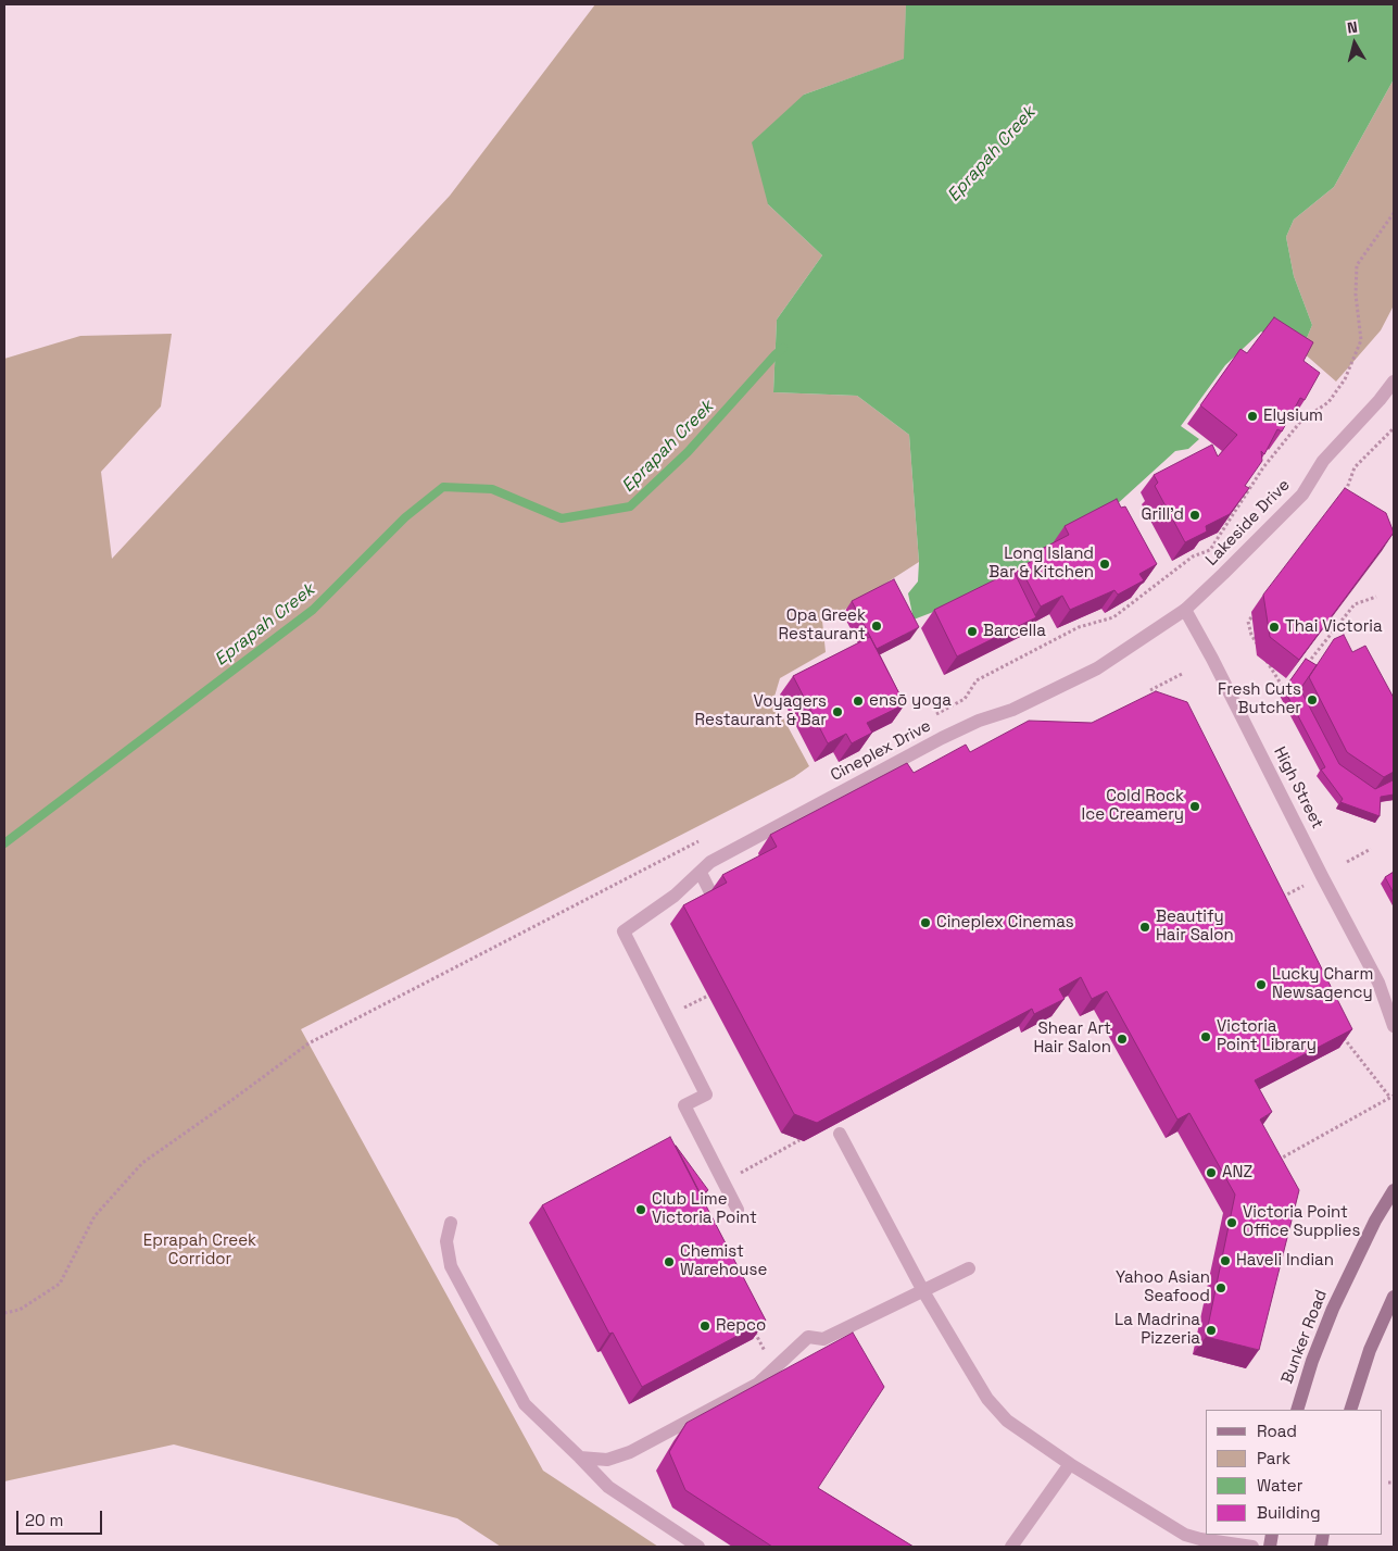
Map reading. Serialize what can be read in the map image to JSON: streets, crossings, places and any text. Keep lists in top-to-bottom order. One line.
{"streets":{"main road":["Bunker Road"],"street":["Lakeside Drive","Cineplex Drive","High Street"]},"crossings":[["Lakeside Drive","Cineplex Drive"],["Lakeside Drive","High Street"],["Cineplex Drive","High Street"]],"water":["Eprapah Creek"],"parks":["Eprapah Creek Corridor"],"places":["Elysium","Grill'd","Long Island Bar & Kitchen","Opa Greek Restaurant","Thai Victoria","Barcella","Fresh Cuts Butcher","ensō yoga","Voyagers Restaurant & Bar","Cold Rock Ice Creamery","Cineplex Cinemas","Beautify Hair Salon","Lucky Charm Newsagency","Victoria Point Library","Shear Art Hair Salon","ANZ","Club Lime Victoria Point","Victoria Point Office Supplies","Haveli Indian","Chemist Warehouse","Yahoo Asian Seafood","Repco","La Madrina Pizzeria"],"legend":["Road","Park","Water","Building"],"scale_bar":"20 m","north":"top"}
